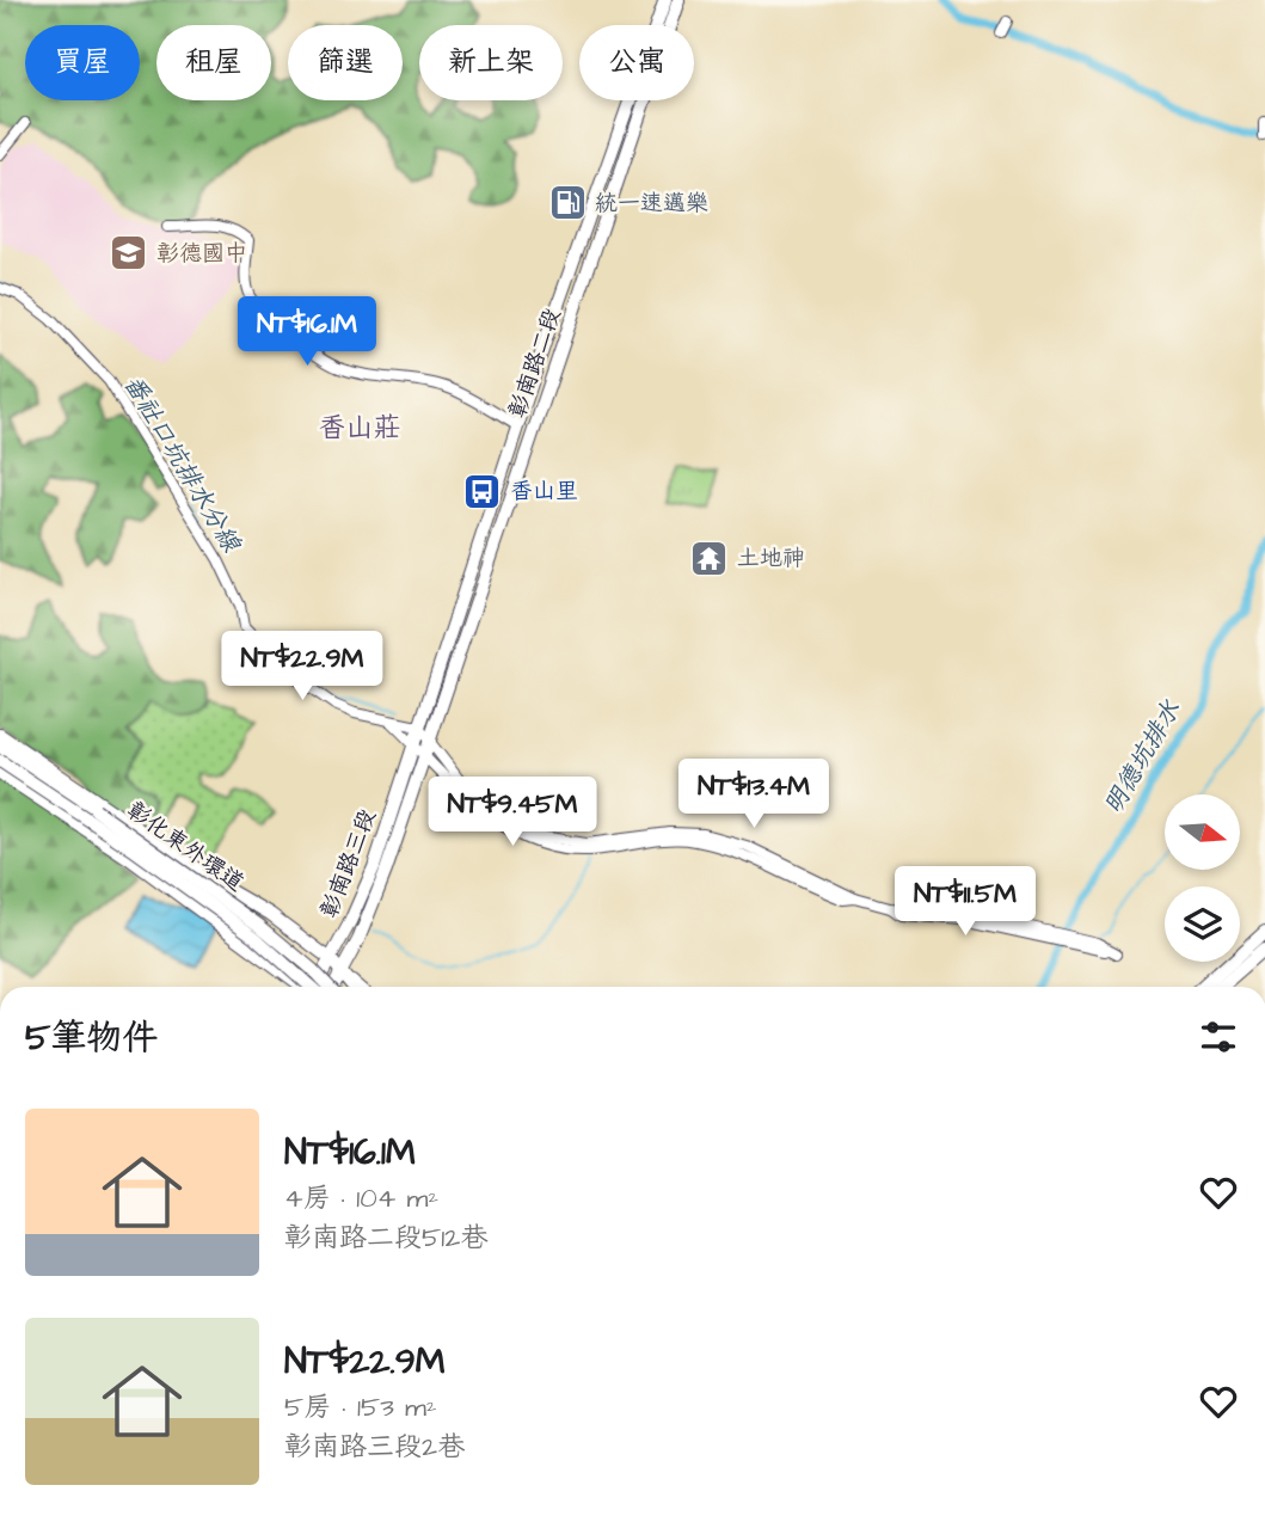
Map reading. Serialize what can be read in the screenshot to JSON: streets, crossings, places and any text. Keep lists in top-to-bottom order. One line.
{"streets":{"main road":["彰南路二段","彰化東外環道","彰南路三段"]},"crossings":[["彰南路二段","彰南路三段"]],"districts":["香山莊"],"water":["番社口坑排水分線","明德坑排水"],"places":{"fuel station":["統一速邁樂"],"school or university":["彰德國中"],"bus stop":["香山里"],"temple":["土地神"]},"north":"right","page":{"chip":["買屋","租屋","篩選","新上架","公寓"],"price":["NT$16.1M","NT$22.9M","NT$13.4M","NT$9.45M","NT$11.5M"],"heading":"5筆物件","list":[{"name":"NT$16.1M","note":"4房 · 104 m² · 彰南路二段512巷"},{"name":"NT$22.9M","note":"5房 · 153 m² · 彰南路三段2巷"}]}}
